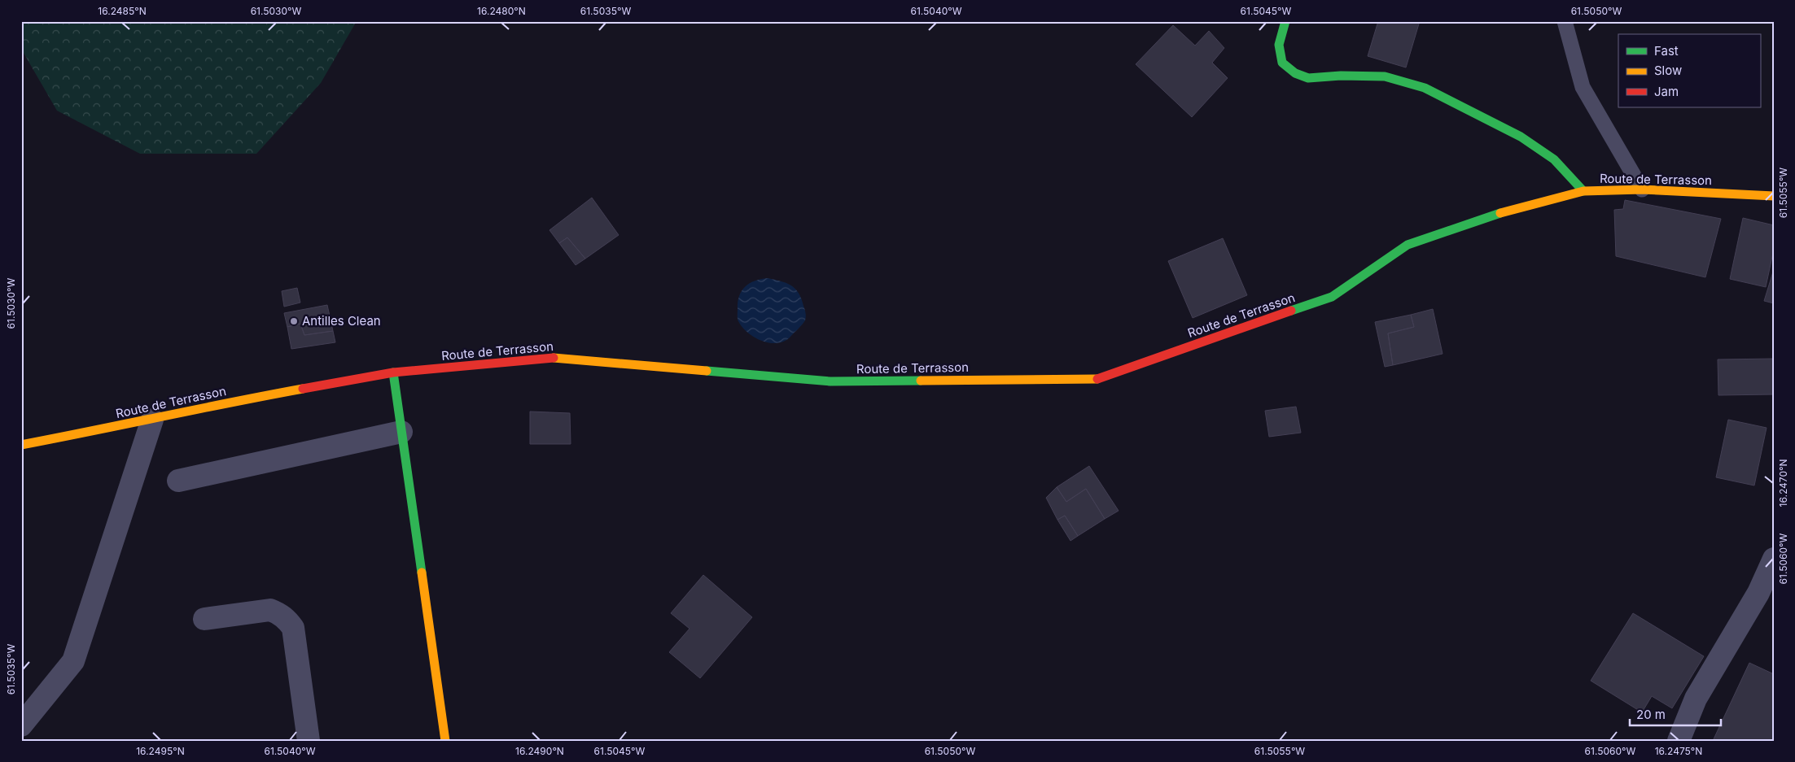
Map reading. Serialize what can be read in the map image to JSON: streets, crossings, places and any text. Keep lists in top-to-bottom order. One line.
{"streets":{"street":["Route de Terrasson"]},"places":["Antilles Clean"],"legend":["Fast","Slow","Jam"],"scale_bar":"20 m","coordinates":["16.2485°N","61.5030°W","16.2480°N","61.5035°W","61.5040°W","61.5045°W","61.5050°W","61.5055°W","16.2470°N","61.5060°W","16.2495°N","16.2490°N","16.2475°N"]}
